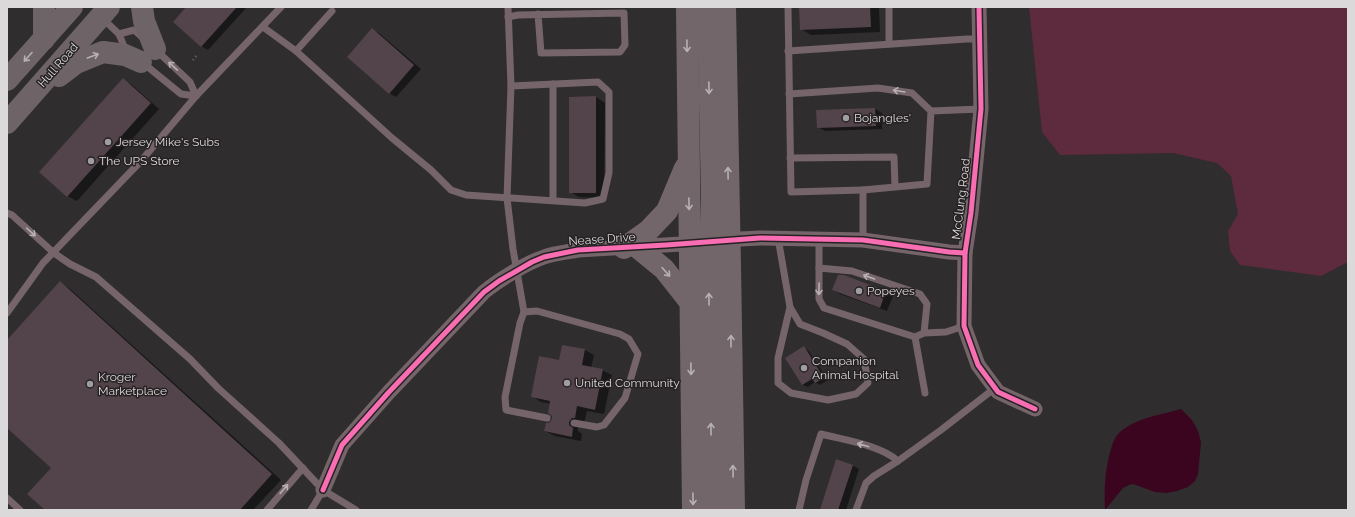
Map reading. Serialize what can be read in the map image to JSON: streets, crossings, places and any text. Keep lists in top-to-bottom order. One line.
{"streets":{"highway":["Hull Road"],"street":["McClung Road","Nease Drive"]},"crossings":[["McClung Road","Nease Drive"]],"places":["Bojangles'","Jersey Mike's Subs","The UPS Store","Popeyes","Companion Animal Hospital","United Community","Kroger Marketplace"]}
